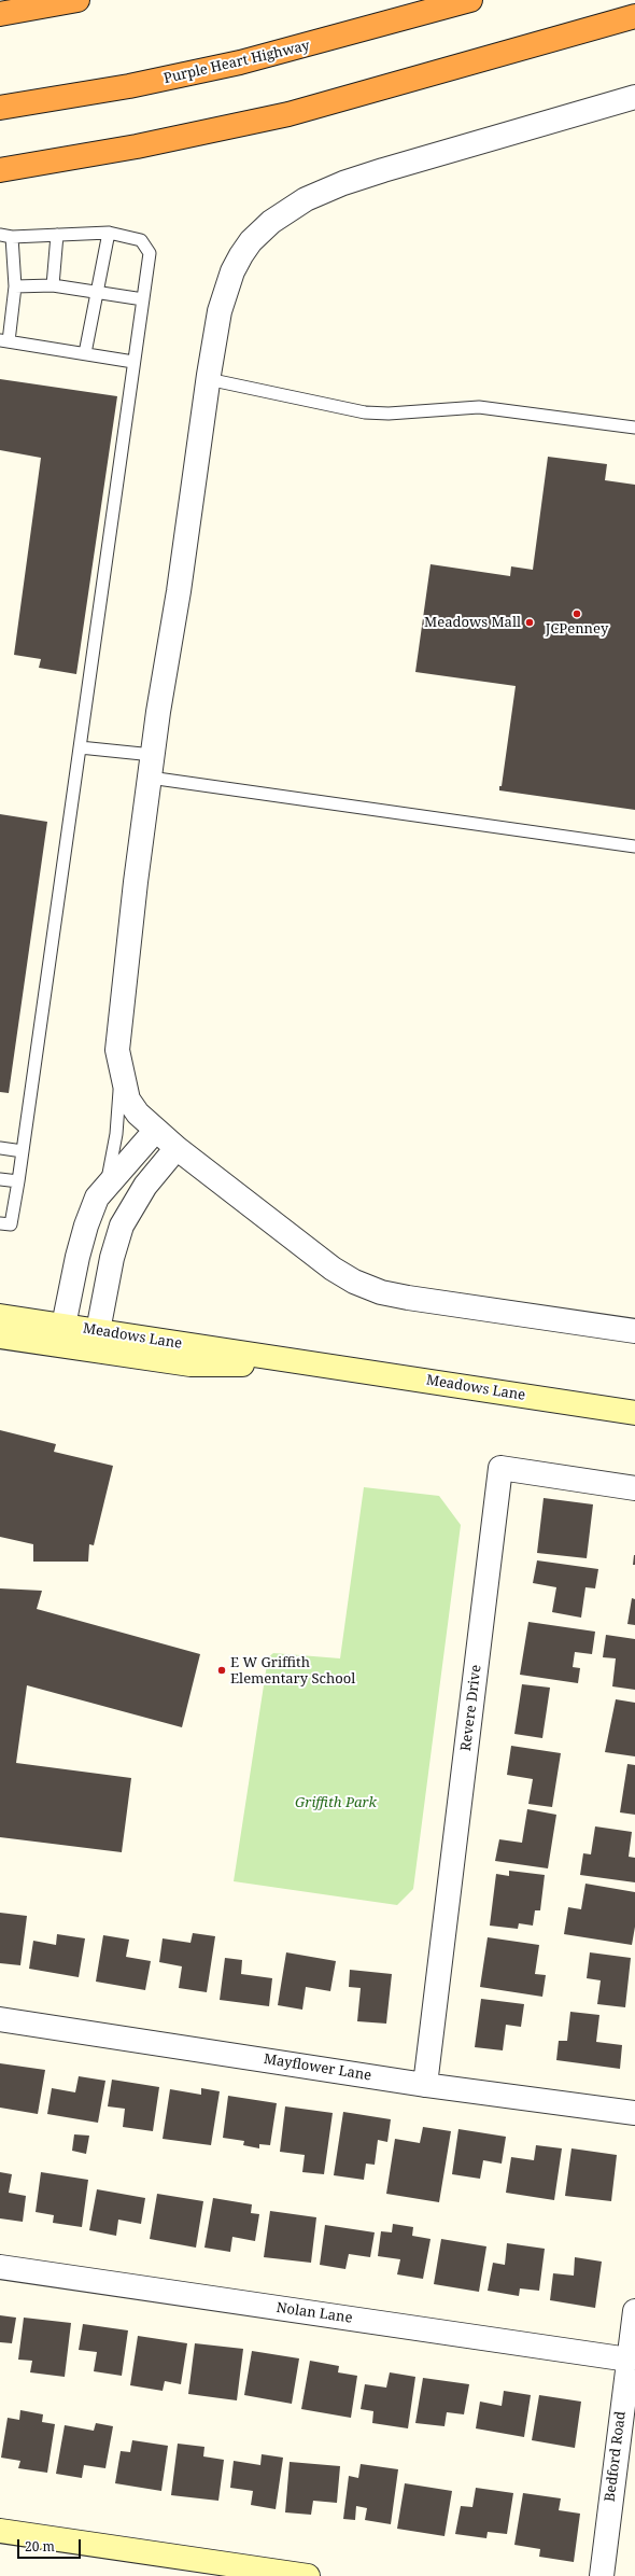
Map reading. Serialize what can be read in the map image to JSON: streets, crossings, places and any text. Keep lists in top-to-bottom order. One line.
{"streets":{"highway":["Purple Heart Highway"],"street":["Meadows Lane","Revere Drive","Mayflower Lane","Nolan Lane","Bedford Road"]},"crossings":[["Revere Drive","Mayflower Lane"],["Nolan Lane","Bedford Road"]],"parks":["Griffith Park"],"places":["JCPenney","Meadows Mall","E W Griffith Elementary School"],"scale_bar":"20 m"}
